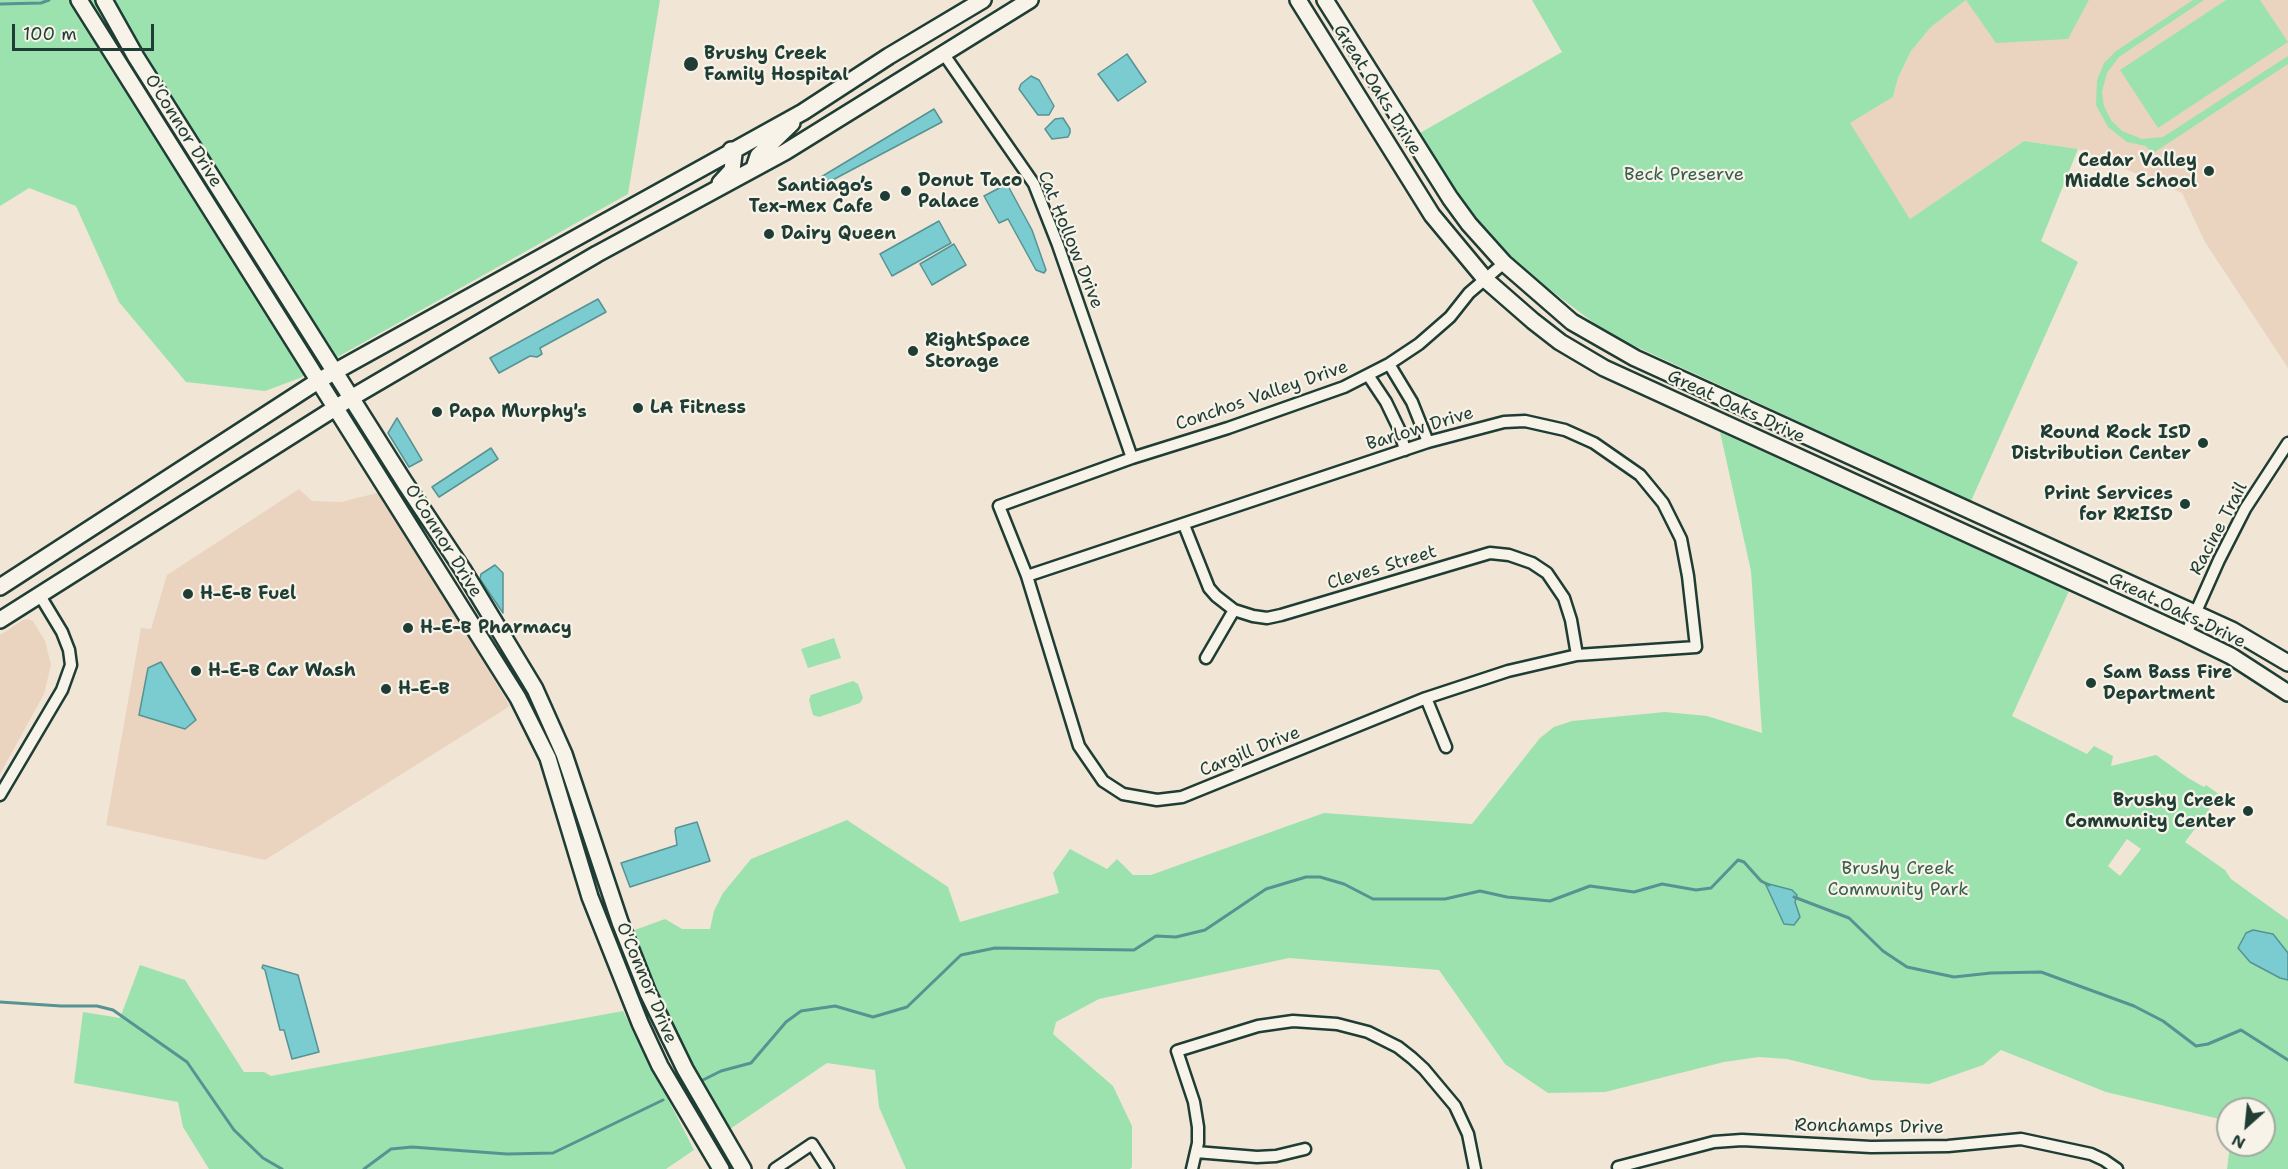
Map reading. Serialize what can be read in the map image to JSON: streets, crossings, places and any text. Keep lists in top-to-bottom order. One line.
{"streets":{"main road":["Great Oaks Drive","O'Connor Drive"],"street":["Cat Hollow Drive","Conchos Valley Drive","Barlow Drive","Racine Trail","Cleves Street","Cargill Drive","Ronchamps Drive"]},"crossings":[["Great Oaks Drive","Conchos Valley Drive"],["Great Oaks Drive","Racine Trail"],["Cat Hollow Drive","Conchos Valley Drive"],["Conchos Valley Drive","Cargill Drive"],["Barlow Drive","Cleves Street"],["Barlow Drive","Cargill Drive"],["Cleves Street","Cargill Drive"]],"parks":["Beck Preserve","Brushy Creek Community Park"],"places":["Brushy Creek Family Hospital","Cedar Valley Middle School","Donut Taco Palace","Santiago’s Tex-Mex Cafe","Dairy Queen","RightSpace Storage","LA Fitness","Papa Murphy's","Round Rock ISD Distribution Center","Print Services for RRISD","H-E-B Fuel","H-E-B Pharmacy","H-E-B Car Wash","Sam Bass Fire Department","H-E-B","Brushy Creek Community Center"],"scale_bar":"100 m","north":"bottom left"}
